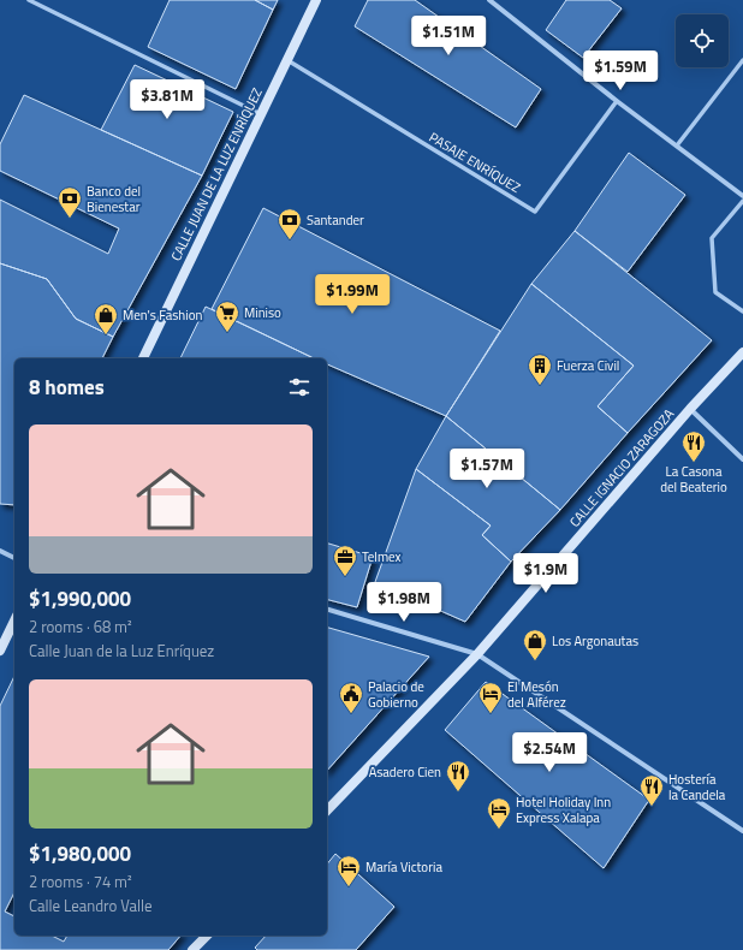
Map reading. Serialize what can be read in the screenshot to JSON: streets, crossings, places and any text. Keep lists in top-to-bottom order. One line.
{"streets":{"main road":["CALLE JUAN DE LA LUZ ENRÍQUEZ","CALLE IGNACIO ZARAGOZA"],"street":["PASAJE ENRÍQUEZ"]},"crossings":[["PASAJE ENRÍQUEZ","CALLE JUAN DE LA LUZ ENRÍQUEZ"]],"places":{"bank":["Banco del Bienestar","Santander"],"supermarket":["Miniso"],"shop":["Men's Fashion","Los Argonautas"],"building":["Fuerza Civil"],"restaurant":["La Casona del Beaterio","Asadero Cien","Hostería la Candela"],"office":["Telmex"],"public building":["Palacio de Gobierno"],"hotel":["El Mesón del Alférez","Hotel Holiday Inn Express Xalapa","María Victoria"]},"page":{"price":["$1.51M","$1.59M","$3.81M","$1.99M","$1.57M","$1.9M","$1.98M","$2.54M"],"heading":"8 homes","list":[{"name":"$1,990,000","note":"2 rooms · 68 m² · Calle Juan de la Luz Enríquez"},{"name":"$1,980,000","note":"2 rooms · 74 m² · Calle Leandro Valle"}]}}
